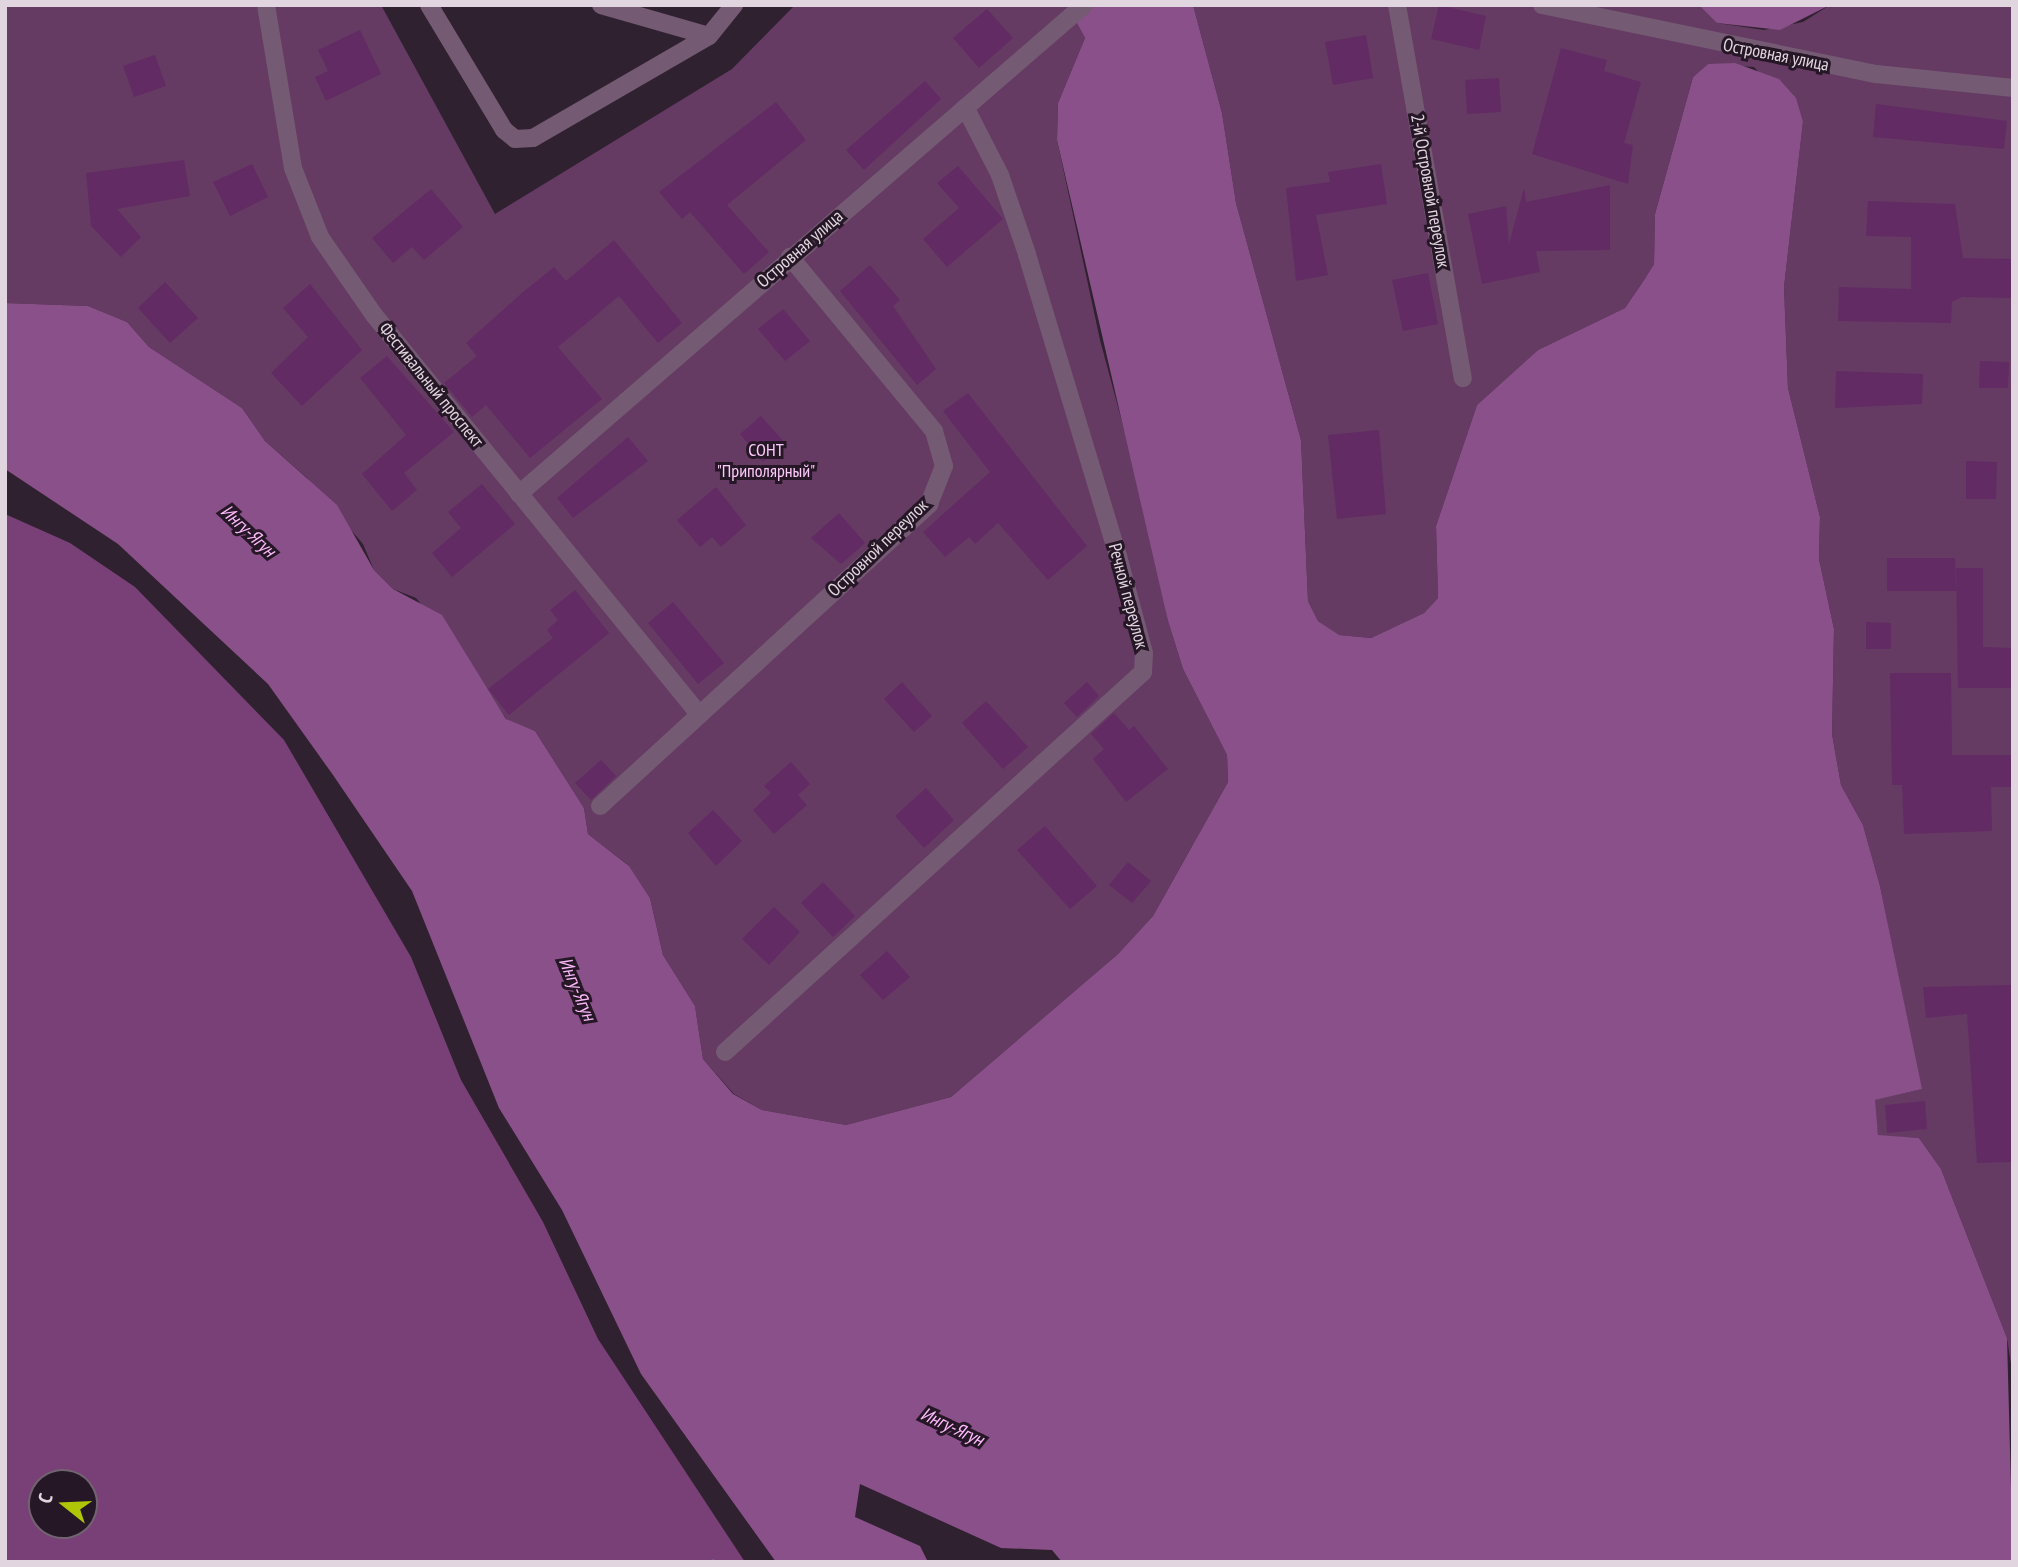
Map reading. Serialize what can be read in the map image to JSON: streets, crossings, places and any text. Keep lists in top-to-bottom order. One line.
{"streets":{"lane":["Островная улица","2-й Островной переулок","Фестивальный проспект","Островной переулок","Речной переулок"]},"crossings":[["Островная улица","Фестивальный проспект"],["Островная улица","Островной переулок"],["Островная улица","Речной переулок"],["Фестивальный проспект","Островной переулок"]],"water":["Ингу-Ягун"],"parks":["СОНТ \"Приполярный\""],"north":"left"}
